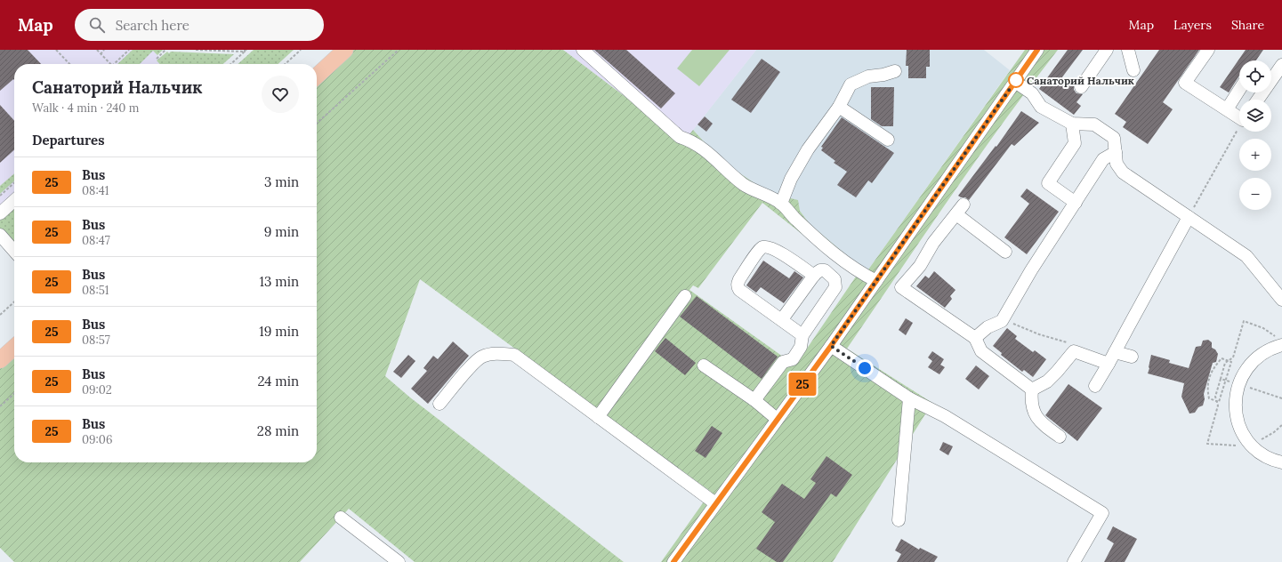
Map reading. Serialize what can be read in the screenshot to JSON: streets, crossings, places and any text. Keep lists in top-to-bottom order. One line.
{"places":["Санаторий Нальчик"],"lines":["bus line 25"],"page":{"header":"Map","search":"Search here","nav":["Map","Layers","Share"],"on_map":"25","map_buttons":["+","−"],"heading":[["Санаторий Нальчик","Walk · 4 min · 240 m"],"Departures"],"list":[{"mark":"25","name":"Bus","note":"08:41","value":"3 min"},{"mark":"25","name":"Bus","note":"08:47","value":"9 min"},{"mark":"25","name":"Bus","note":"08:51","value":"13 min"},{"mark":"25","name":"Bus","note":"08:57","value":"19 min"},{"mark":"25","name":"Bus","note":"09:02","value":"24 min"},{"mark":"25","name":"Bus","note":"09:06","value":"28 min"}]}}
